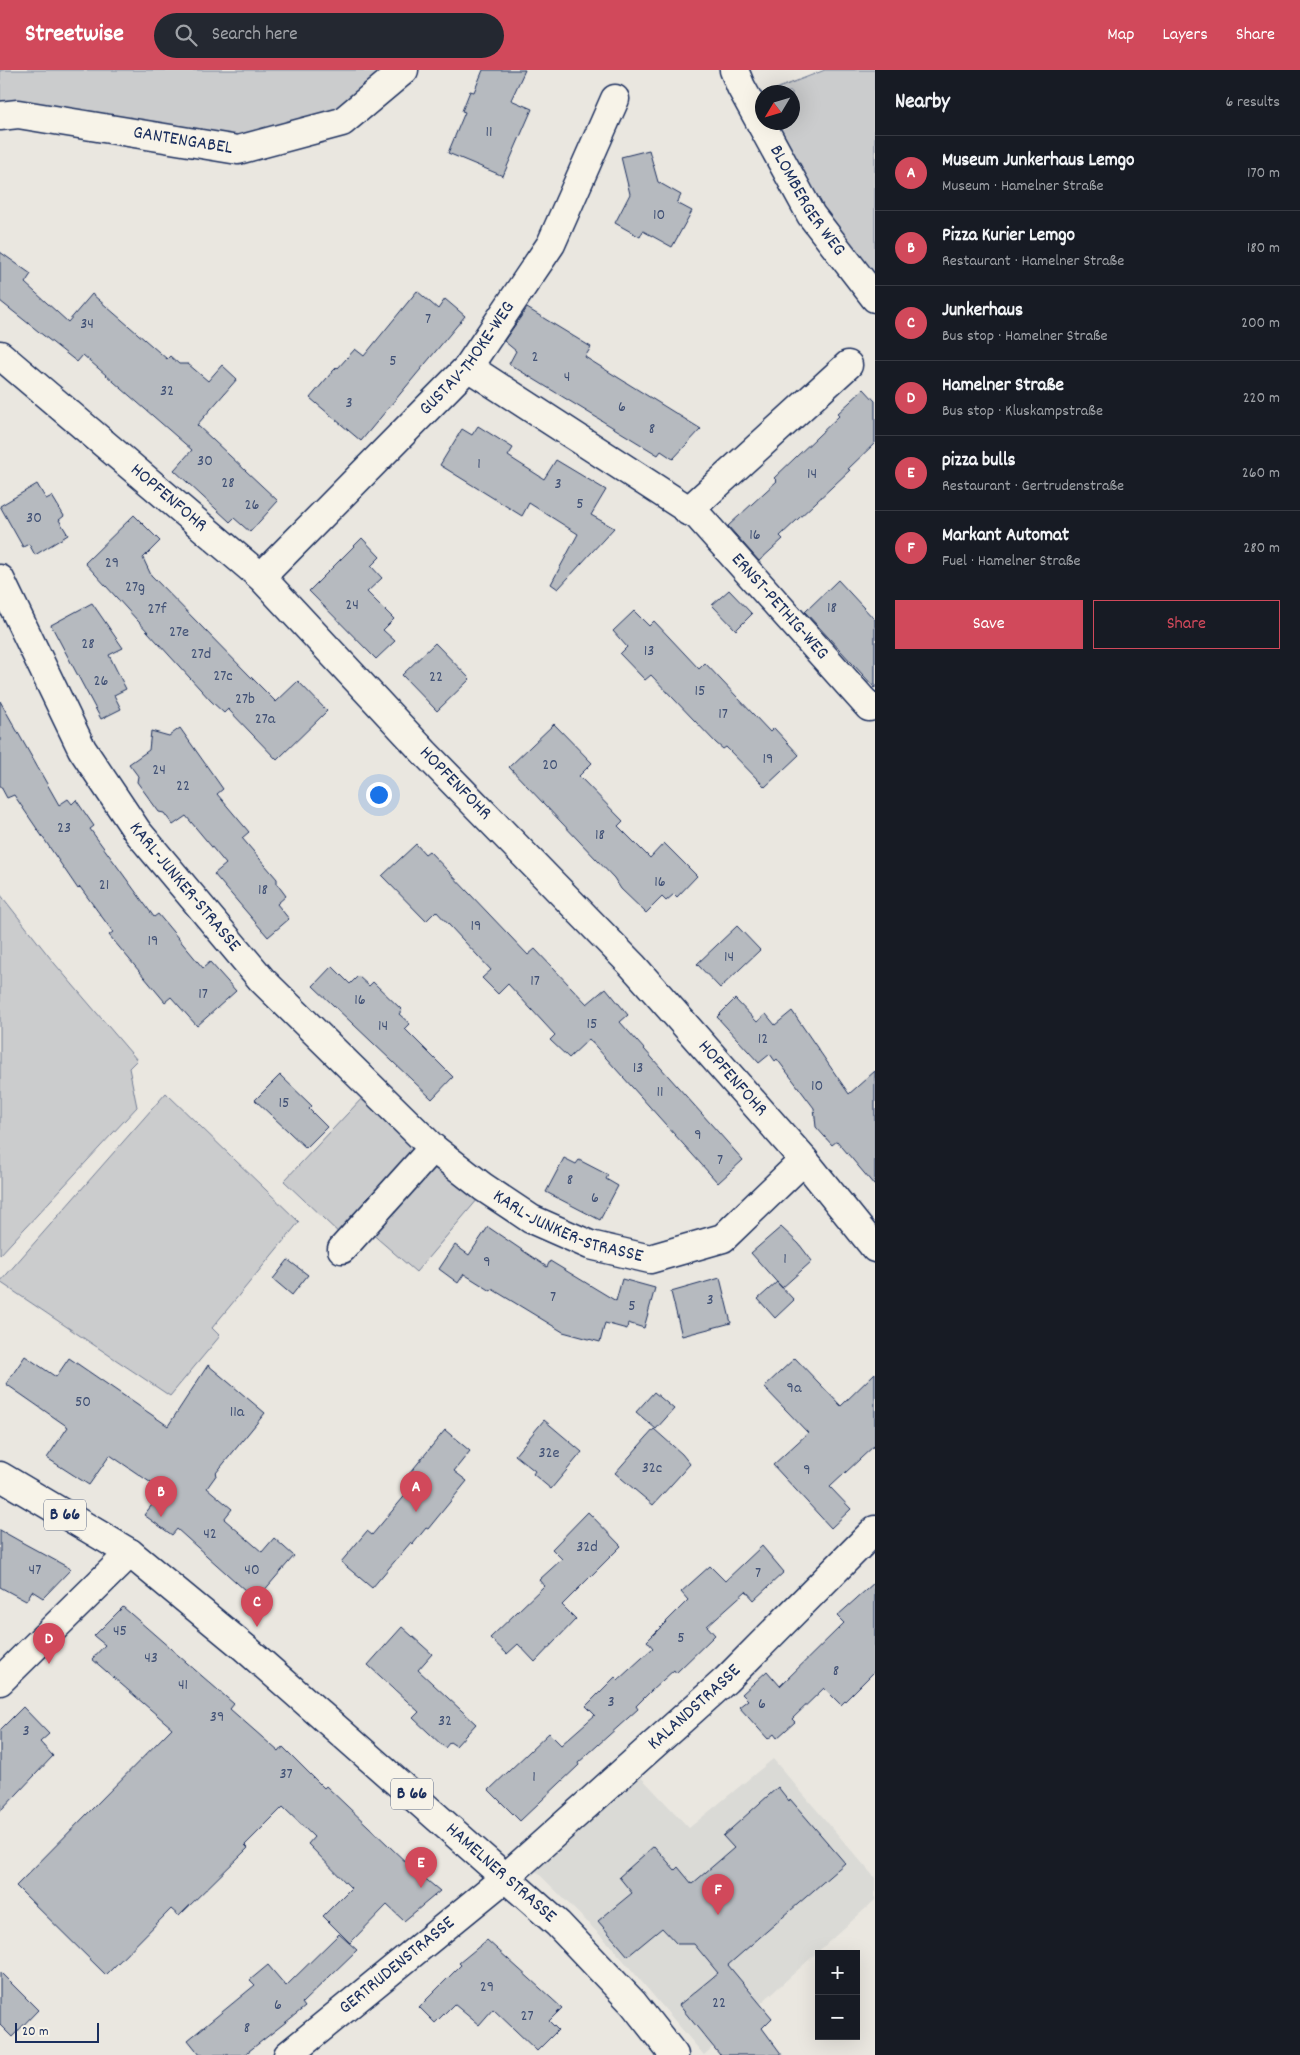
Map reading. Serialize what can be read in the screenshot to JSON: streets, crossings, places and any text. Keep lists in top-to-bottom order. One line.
{"streets":{"street":["GANTENGABEL","BLOMBERGER WEG","GUSTAV-THOKE-WEG","HOPFENFOHR","ERNST-PETHIG-WEG","KARL-JUNKER-STRASSE","B 66","KALANDSTRASSE","HAMELNER STRASSE","GERTRUDENSTRASSE"]},"crossings":[["GUSTAV-THOKE-WEG","HOPFENFOHR"],["GUSTAV-THOKE-WEG","ERNST-PETHIG-WEG"],["HOPFENFOHR","KARL-JUNKER-STRASSE"],["KALANDSTRASSE","HAMELNER STRASSE"],["KALANDSTRASSE","GERTRUDENSTRASSE"],["HAMELNER STRASSE","GERTRUDENSTRASSE"]],"house_numbers":["11","10","7","34","2","5","4","32","3","6","8","30","1","14","28","3","5","26","30","16","29","27g","24","18","27f","27e","28","13","27d","27c","22","26","15","27b","17","27a","19","20","24","22","23","18","16","21","18","19","19","14","17","17","16","15","14","12","13","10","11","15","9","7","8","6","1","9","7","3","5","9a","50","11a","32e","32c","9","42","32d","47","40","7","45","5","43","8","41","3","6","39","32","3","37","1","29","22","6","27","8"],"scale_bar":"20 m","north":"bottom left","page":{"header":"Streetwise","search":"Search here","nav":["Map","Layers","Share"],"heading":["Nearby","6 results"],"list":[{"mark":"A","name":"Museum Junkerhaus Lemgo","note":"Museum · Hamelner Straße","value":"170 m"},{"mark":"B","name":"Pizza Kurier Lemgo","note":"Restaurant · Hamelner Straße","value":"180 m"},{"mark":"C","name":"Junkerhaus","note":"Bus stop · Hamelner Straße","value":"200 m"},{"mark":"D","name":"Hamelner Straße","note":"Bus stop · Kluskampstraße","value":"220 m"},{"mark":"E","name":"pizza bulls","note":"Restaurant · Gertrudenstraße","value":"260 m"},{"mark":"F","name":"Markant Automat","note":"Fuel · Hamelner Straße","value":"280 m"}],"buttons":["Save","Share"],"pins":["A","B","C","D","E","F"],"map_buttons":["+","−"],"scale":"20 m"}}
